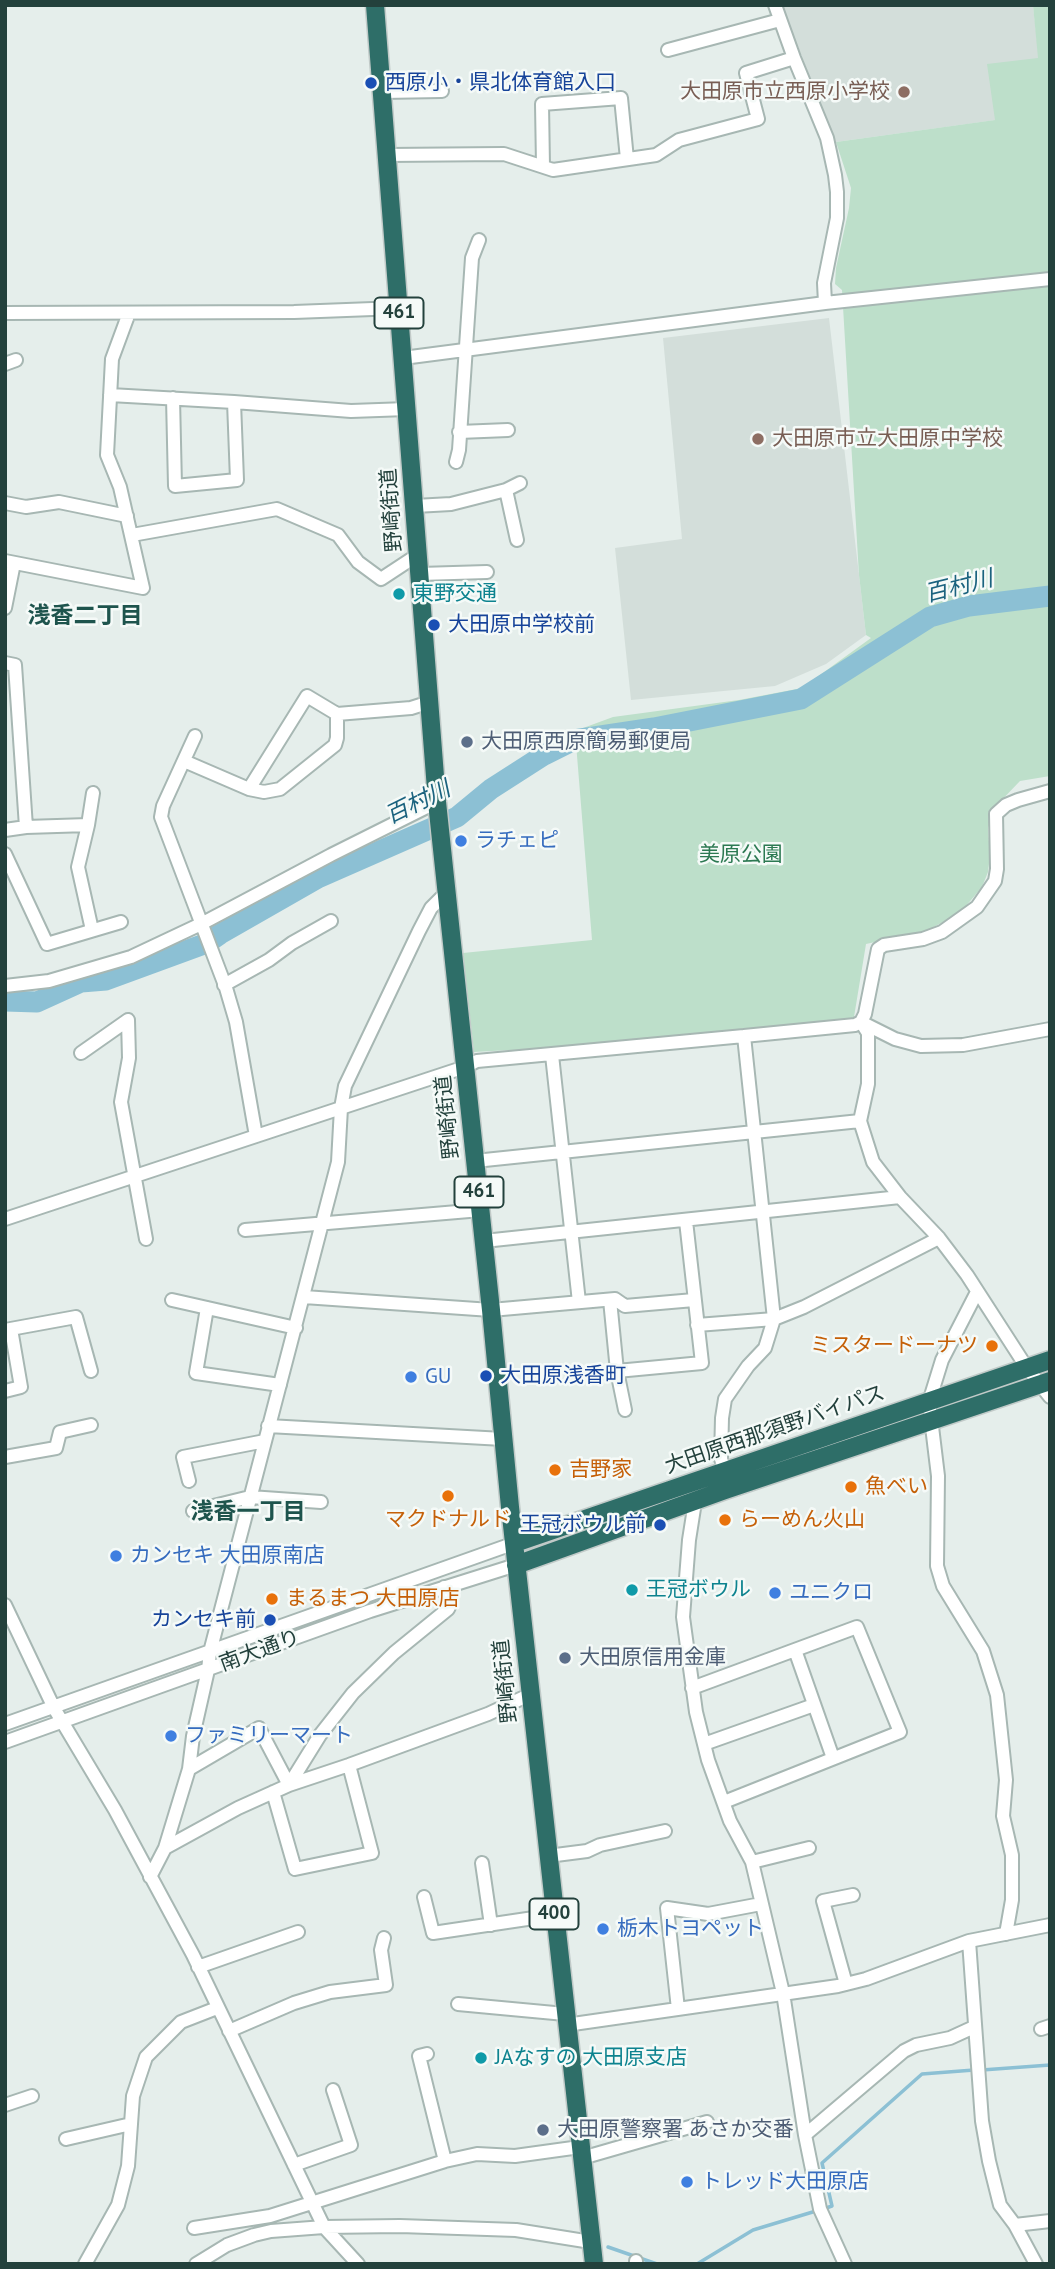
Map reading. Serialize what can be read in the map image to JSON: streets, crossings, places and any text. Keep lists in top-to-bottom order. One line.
{"streets":{"highway":["461","野崎街道","大田原西那須野バイパス","400"],"street":["南大通り"]},"crossings":[["野崎街道","大田原西那須野バイパス"],["野崎街道","南大通り"],["大田原西那須野バイパス","南大通り"]],"districts":["浅香二丁目","浅香一丁目"],"water":["百村川"],"parks":["美原公園"],"places":["西原小・県北体育館入口","大田原市立西原小学校","大田原市立大田原中学校","東野交通","大田原中学校前","大田原西原簡易郵便局","ラチェピ","ミスタードーナツ","大田原浅香町","GU","吉野家","魚べい","マクドナルド","らーめん火山","王冠ボウル前","カンセキ 大田原南店","王冠ボウル","ユニクロ","まるまつ 大田原店","カンセキ前","大田原信用金庫","ファミリーマート","栃木トヨペット","JAなすの 大田原支店","大田原警察署 あさか交番","トレッド大田原店"]}
